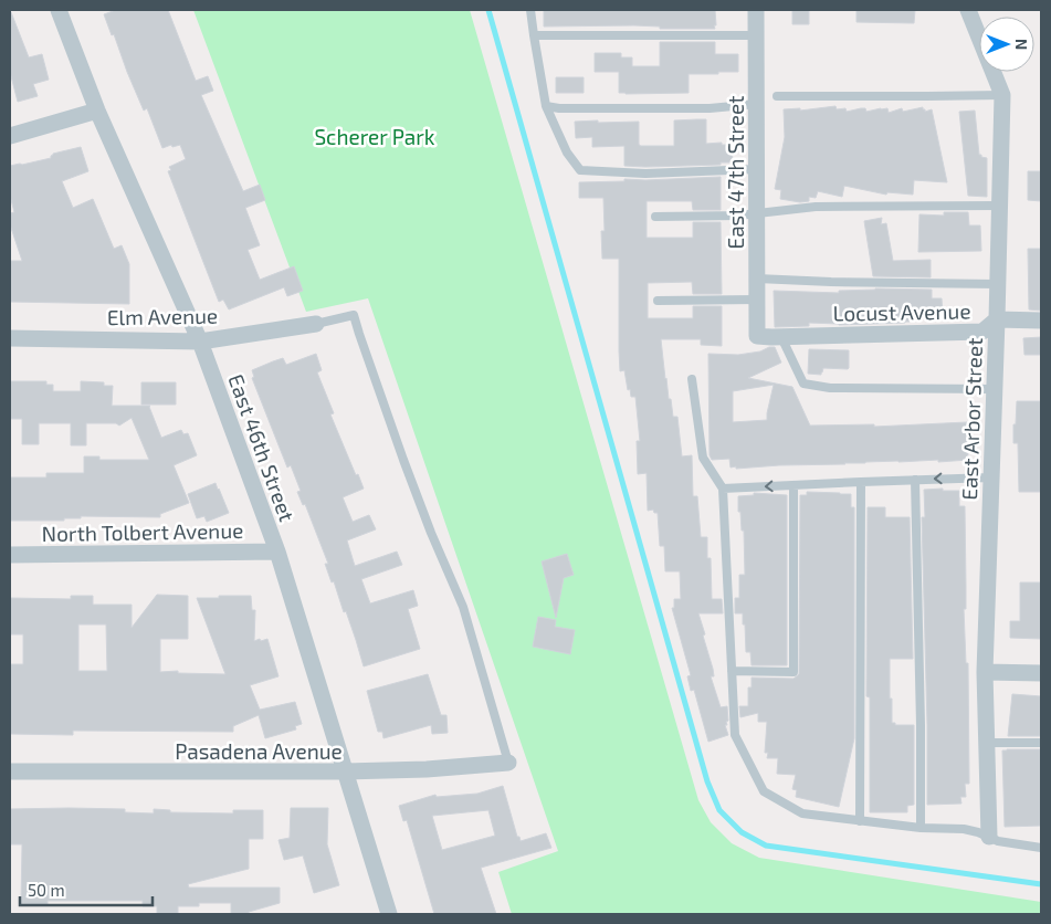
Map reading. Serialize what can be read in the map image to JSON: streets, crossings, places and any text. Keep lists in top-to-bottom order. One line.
{"streets":{"street":["East 47th Street","Locust Avenue","Elm Avenue","East Arbor Street","East 46th Street","North Tolbert Avenue","Pasadena Avenue"]},"crossings":[["East 47th Street","Locust Avenue"],["Locust Avenue","East Arbor Street"],["Elm Avenue","East 46th Street"],["East 46th Street","North Tolbert Avenue"],["East 46th Street","Pasadena Avenue"]],"parks":["Scherer Park"],"scale_bar":"50 m","north":"right"}
